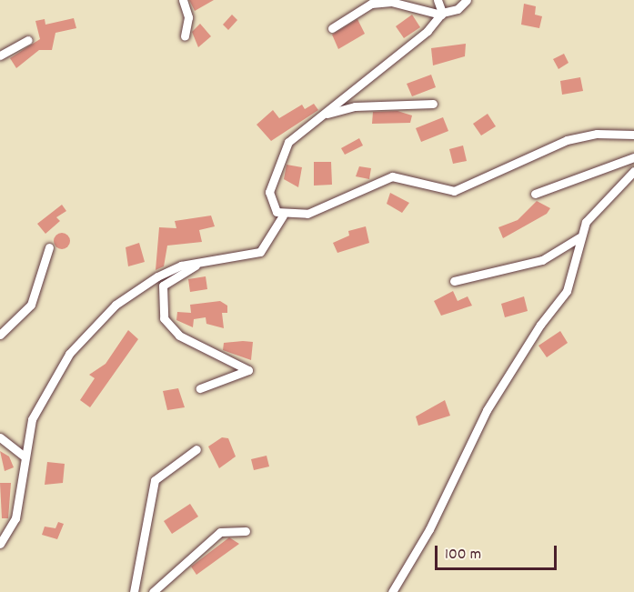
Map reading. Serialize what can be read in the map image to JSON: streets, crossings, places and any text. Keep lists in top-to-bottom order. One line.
{"scale_bar":"100 m"}
